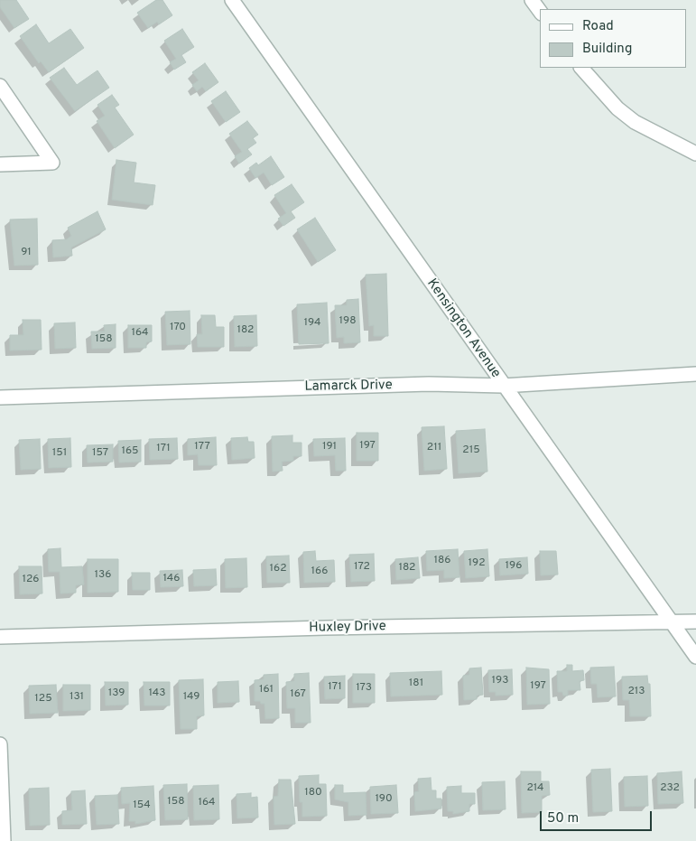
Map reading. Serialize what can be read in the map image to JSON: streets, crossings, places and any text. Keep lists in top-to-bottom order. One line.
{"streets":{"street":["Kensington Avenue","Lamarck Drive","Huxley Drive"]},"crossings":[["Kensington Avenue","Lamarck Drive"],["Kensington Avenue","Huxley Drive"]],"house_numbers":["91","198","194","170","182","164","158","197","177","191","211","171","215","165","151","157","186","192","196","172","182","162","166","136","146","126","193","181","197","171","173","161","213","139","143","167","131","149","125","214","232","180","190","158","164","154"],"legend":["Road","Building"],"scale_bar":"50 m"}
